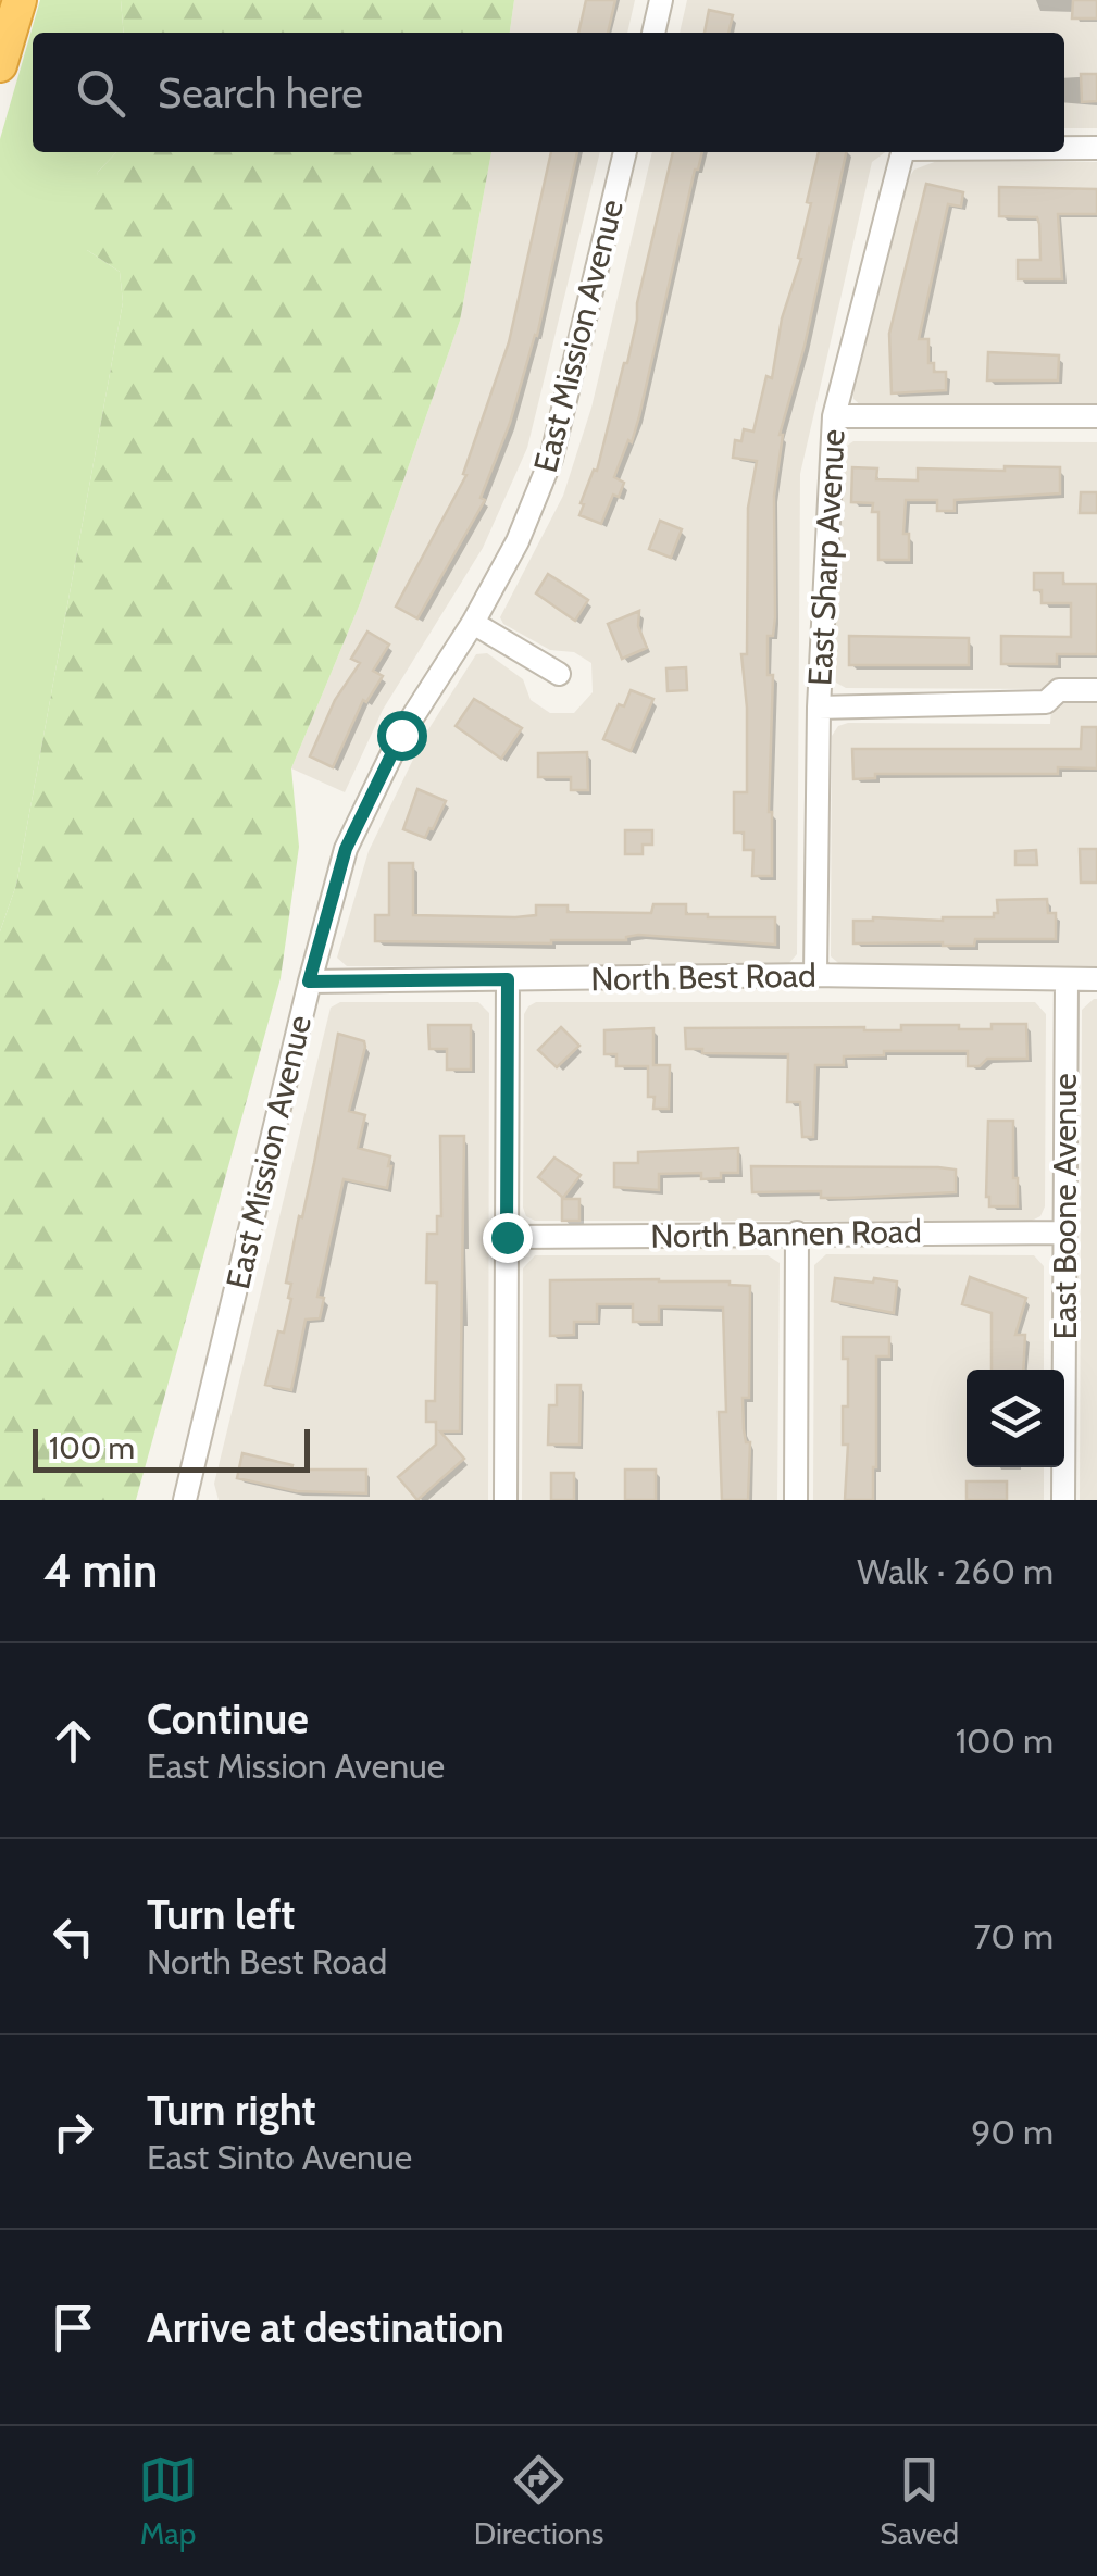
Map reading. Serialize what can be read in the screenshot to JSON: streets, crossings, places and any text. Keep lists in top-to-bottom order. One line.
{"streets":{"street":["East Mission Avenue","East Sharp Avenue","North Best Road","East Boone Avenue","North Bannen Road"]},"crossings":[["East Mission Avenue","North Best Road"],["East Sharp Avenue","North Best Road"],["North Best Road","East Boone Avenue"],["East Boone Avenue","North Bannen Road"]],"scale_bar":"100 m","page":{"search":"Search here","scale":"100 m","heading":["4 min","Walk · 260 m"],"list":[["Continue","East Mission Avenue","100 m"],["Turn left","North Best Road","70 m"],["Turn right","East Sinto Avenue","90 m"],"Arrive at destination"],"nav":["Map","Directions","Saved"]}}
